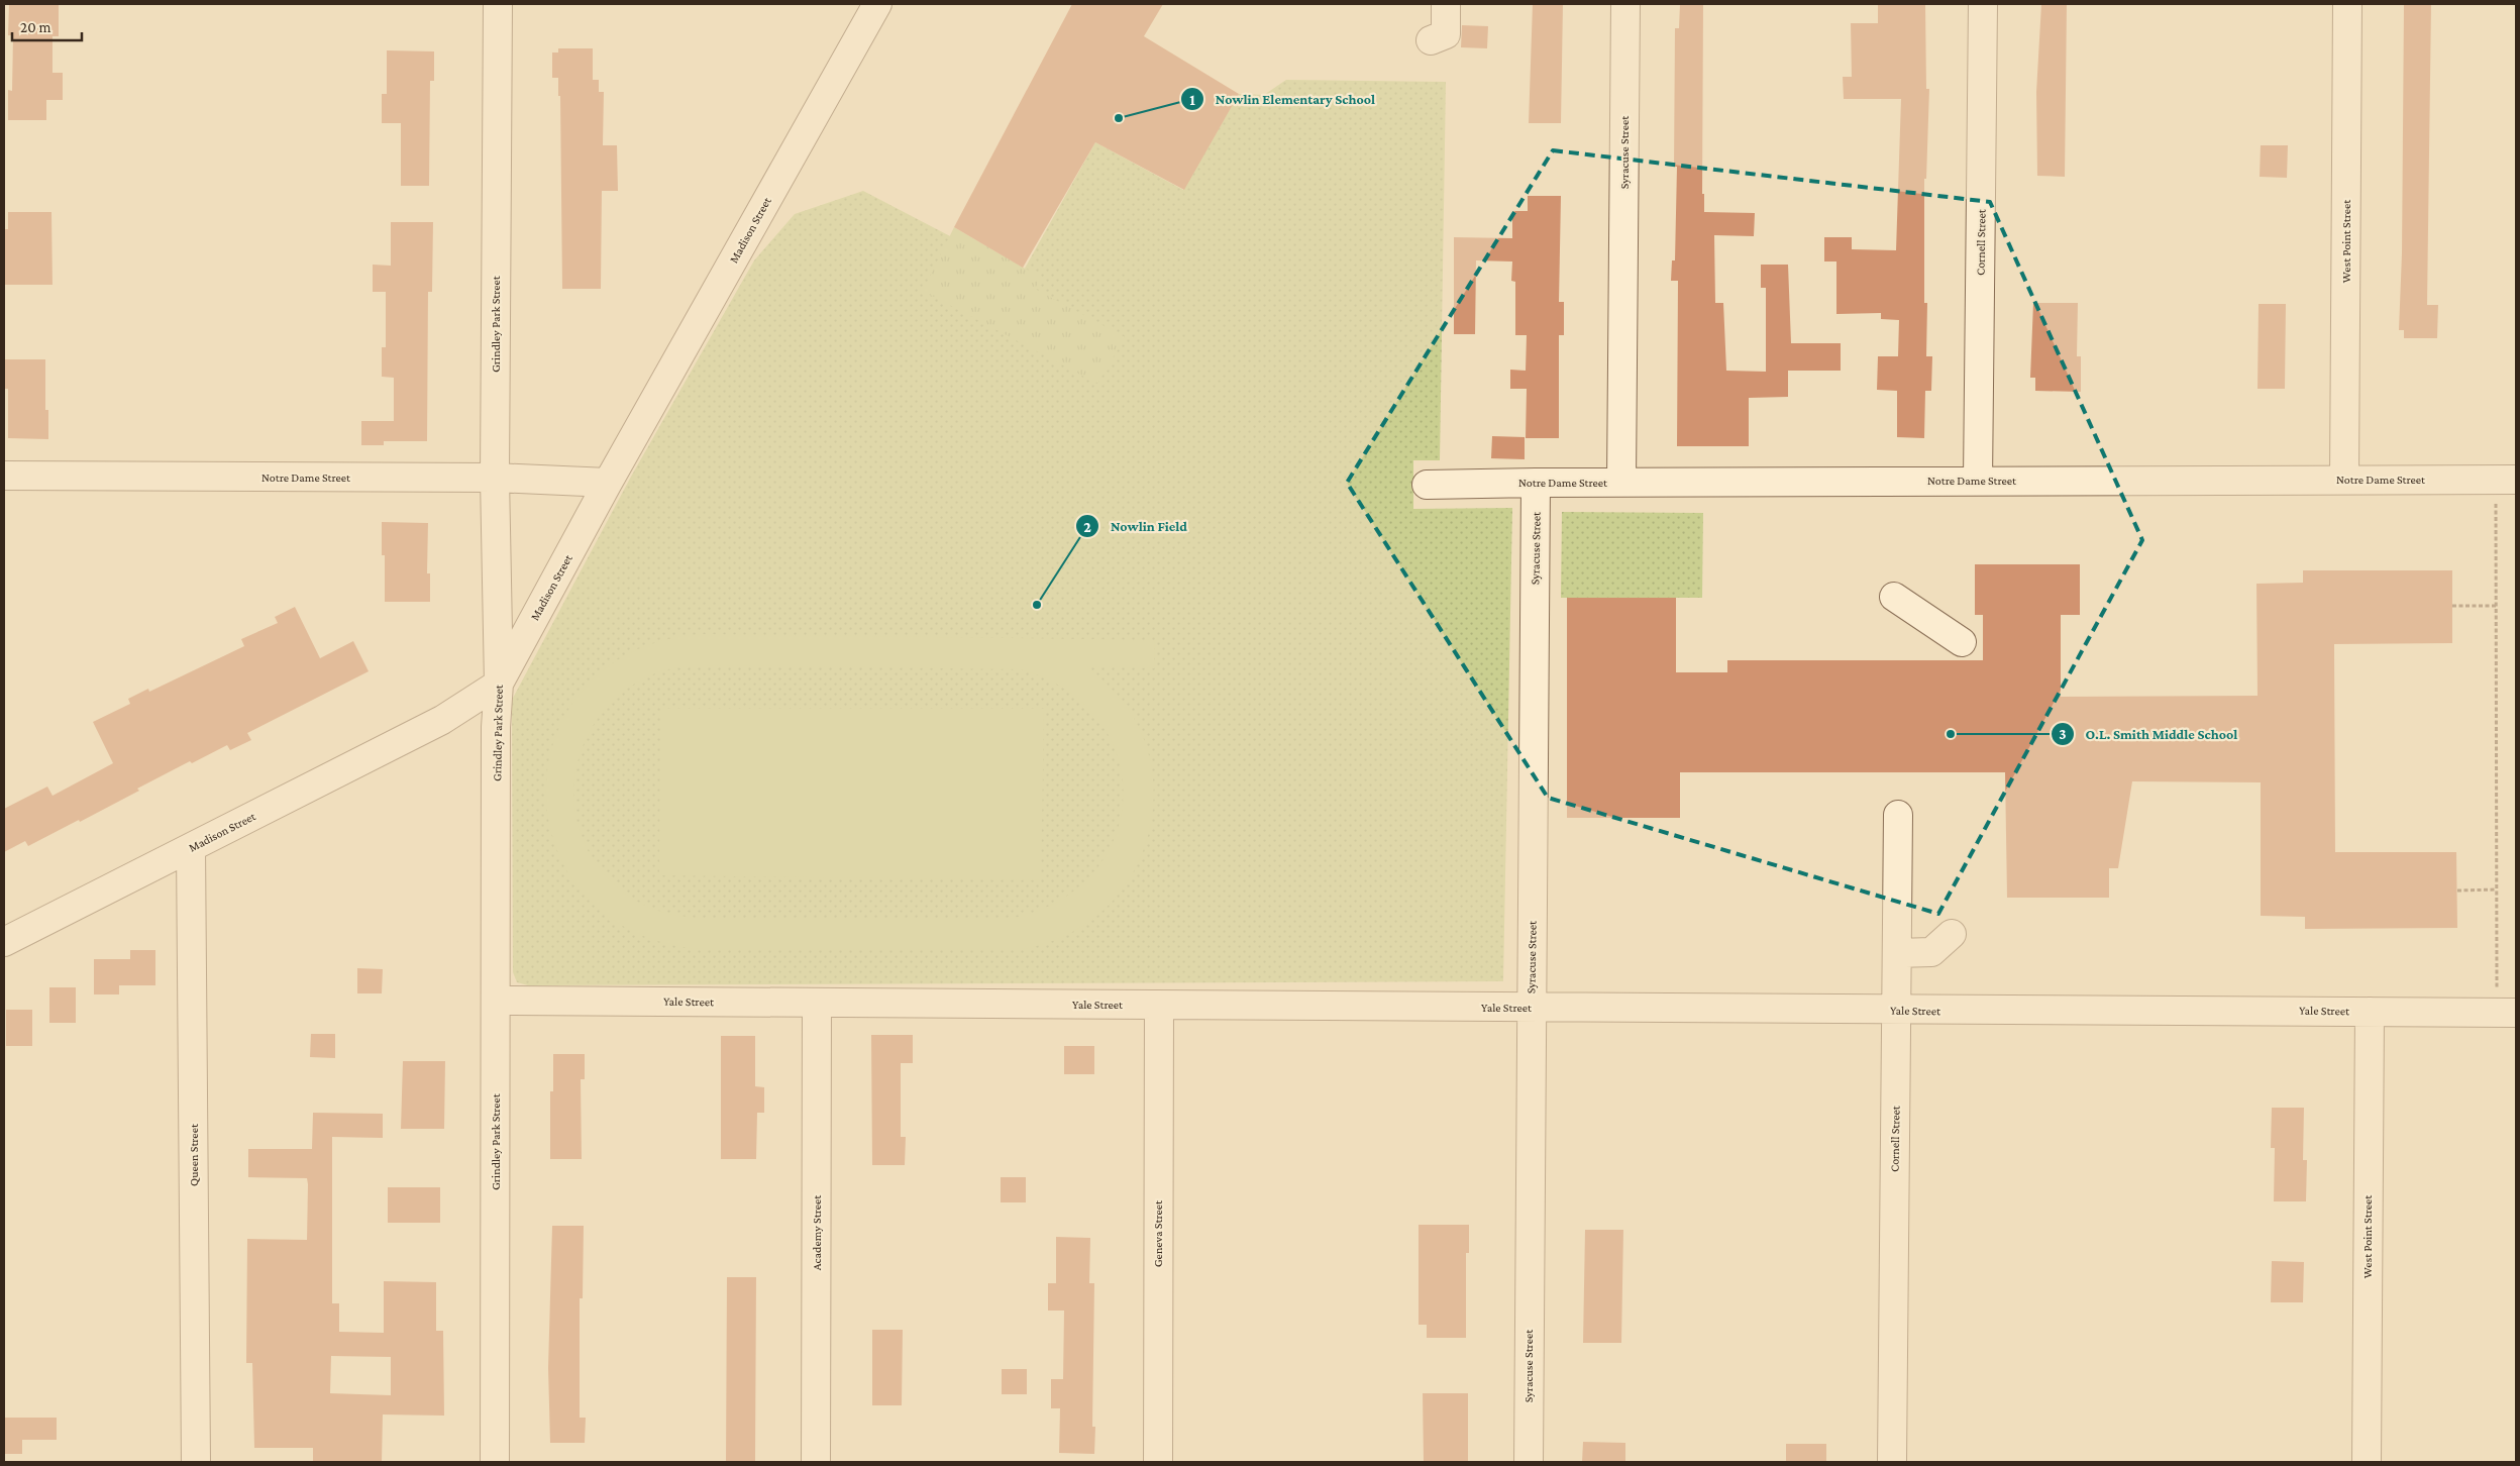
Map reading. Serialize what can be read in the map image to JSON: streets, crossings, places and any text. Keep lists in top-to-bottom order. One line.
{"streets":{"street":["Syracuse Street","Madison Street","West Point Street","Cornell Street","Grindley Park Street","Notre Dame Street","Yale Street","Queen Street","Academy Street","Geneva Street"]},"crossings":[["Syracuse Street","Notre Dame Street"],["Syracuse Street","Yale Street"],["Madison Street","Grindley Park Street"],["Madison Street","Notre Dame Street"],["Madison Street","Queen Street"],["West Point Street","Notre Dame Street"],["West Point Street","Yale Street"],["Cornell Street","Notre Dame Street"],["Cornell Street","Yale Street"],["Grindley Park Street","Notre Dame Street"],["Grindley Park Street","Yale Street"],["Yale Street","Academy Street"],["Yale Street","Geneva Street"]],"places":["Nowlin Elementary School","Nowlin Field","O.L. Smith Middle School"],"scale_bar":"20 m"}
